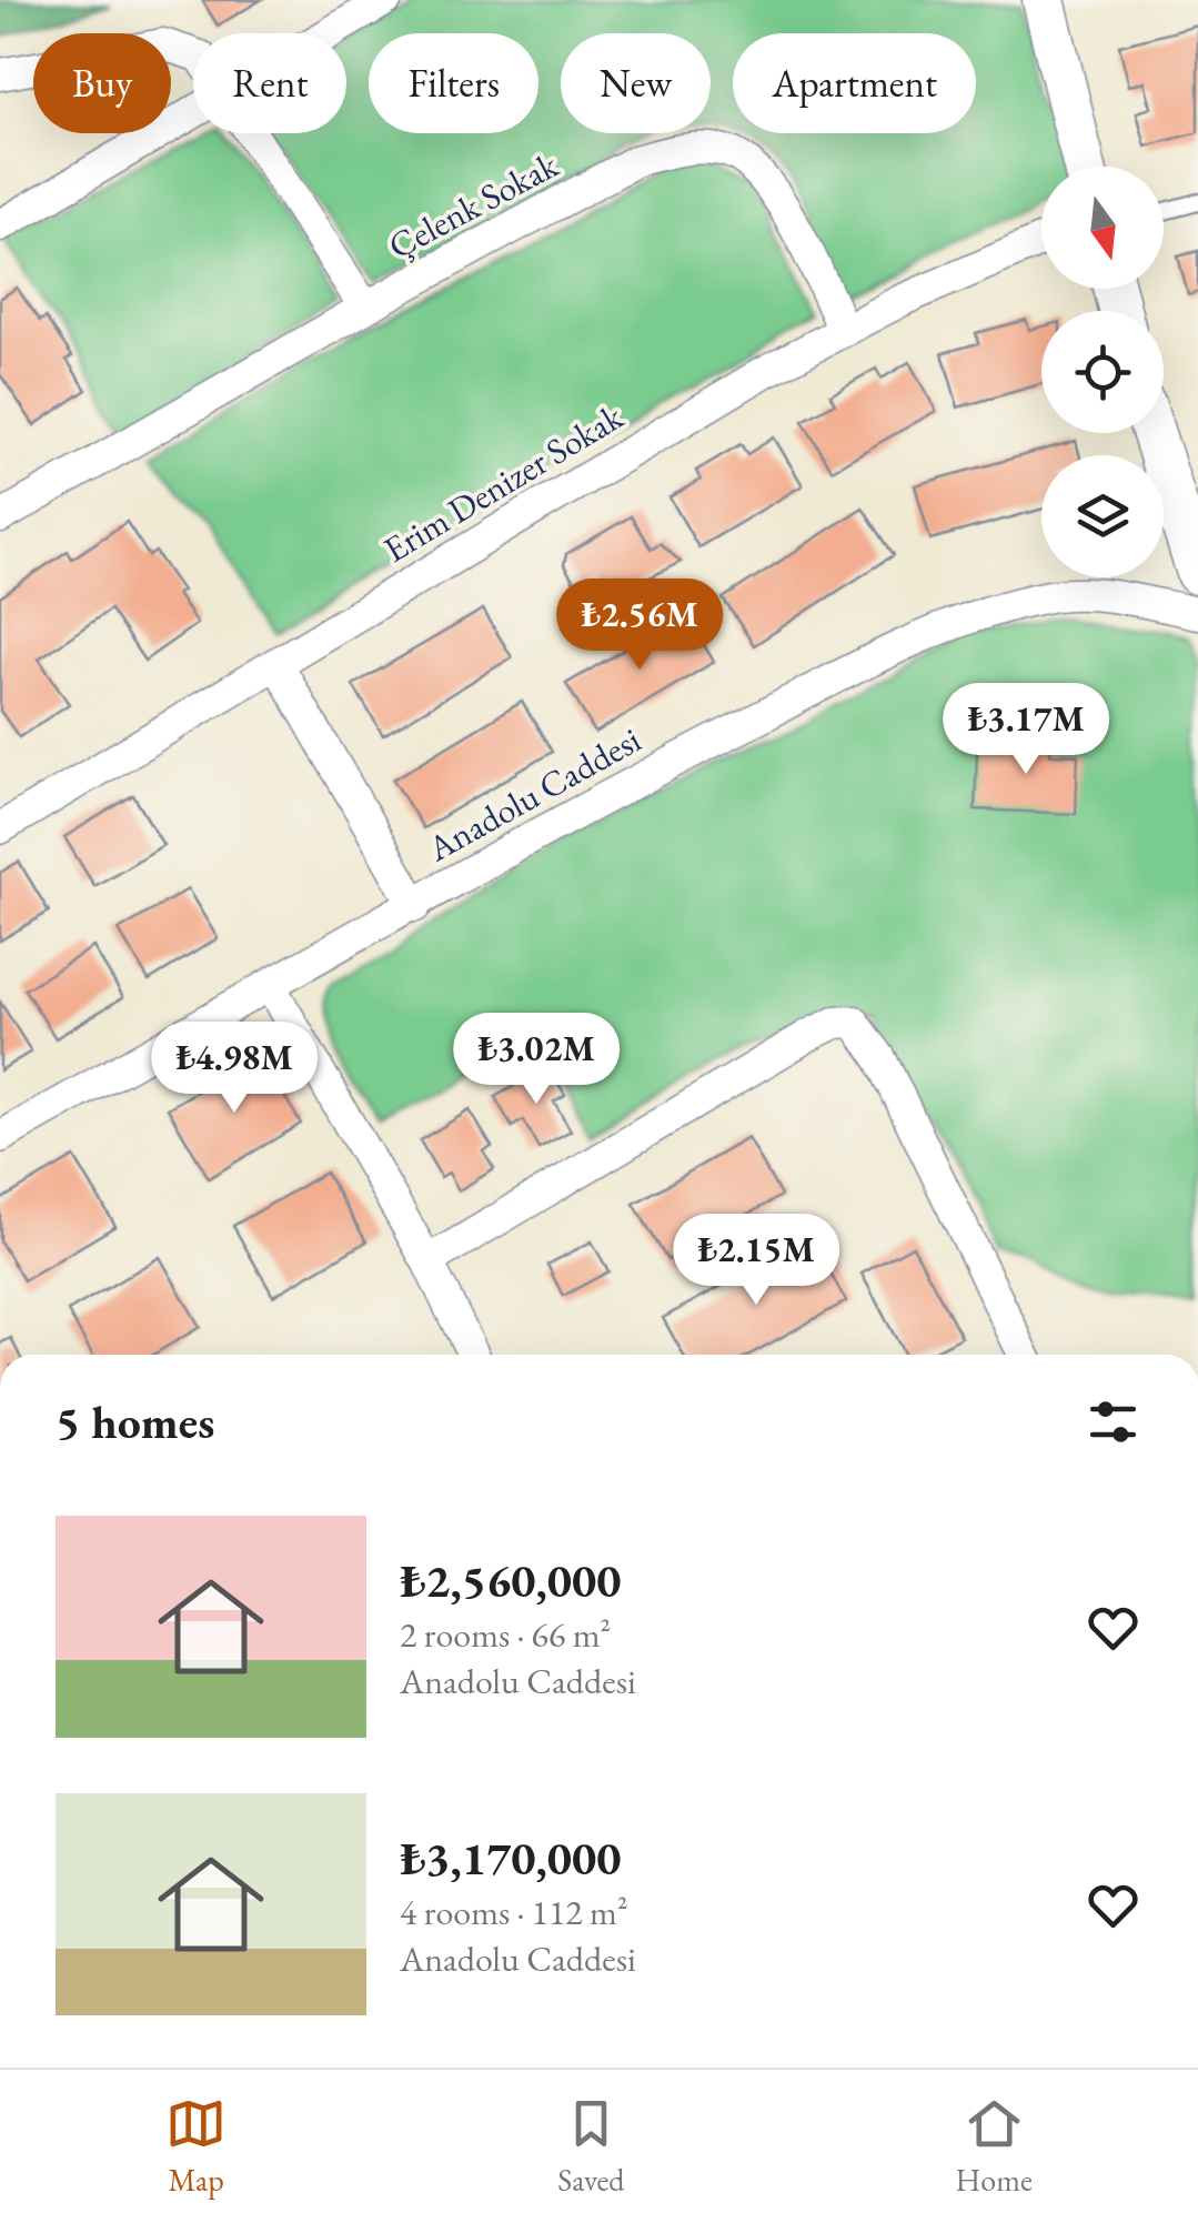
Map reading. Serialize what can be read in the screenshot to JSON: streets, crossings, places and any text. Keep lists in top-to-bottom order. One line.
{"streets":{"street":["Çelenk Sokak","Erim Denizer Sokak","Anadolu Caddesi"]},"crossings":[["Çelenk Sokak","Erim Denizer Sokak"]],"north":"bottom","page":{"chip":["Buy","Rent","Filters","New","Apartment"],"price":["₺2.56M","₺3.17M","₺3.02M","₺4.98M","₺2.15M"],"heading":"5 homes","list":[{"name":"₺2,560,000","note":"2 rooms · 66 m² · Anadolu Caddesi"},{"name":"₺3,170,000","note":"4 rooms · 112 m² · Anadolu Caddesi"}],"tabs":["Map","Saved","Home"]}}
